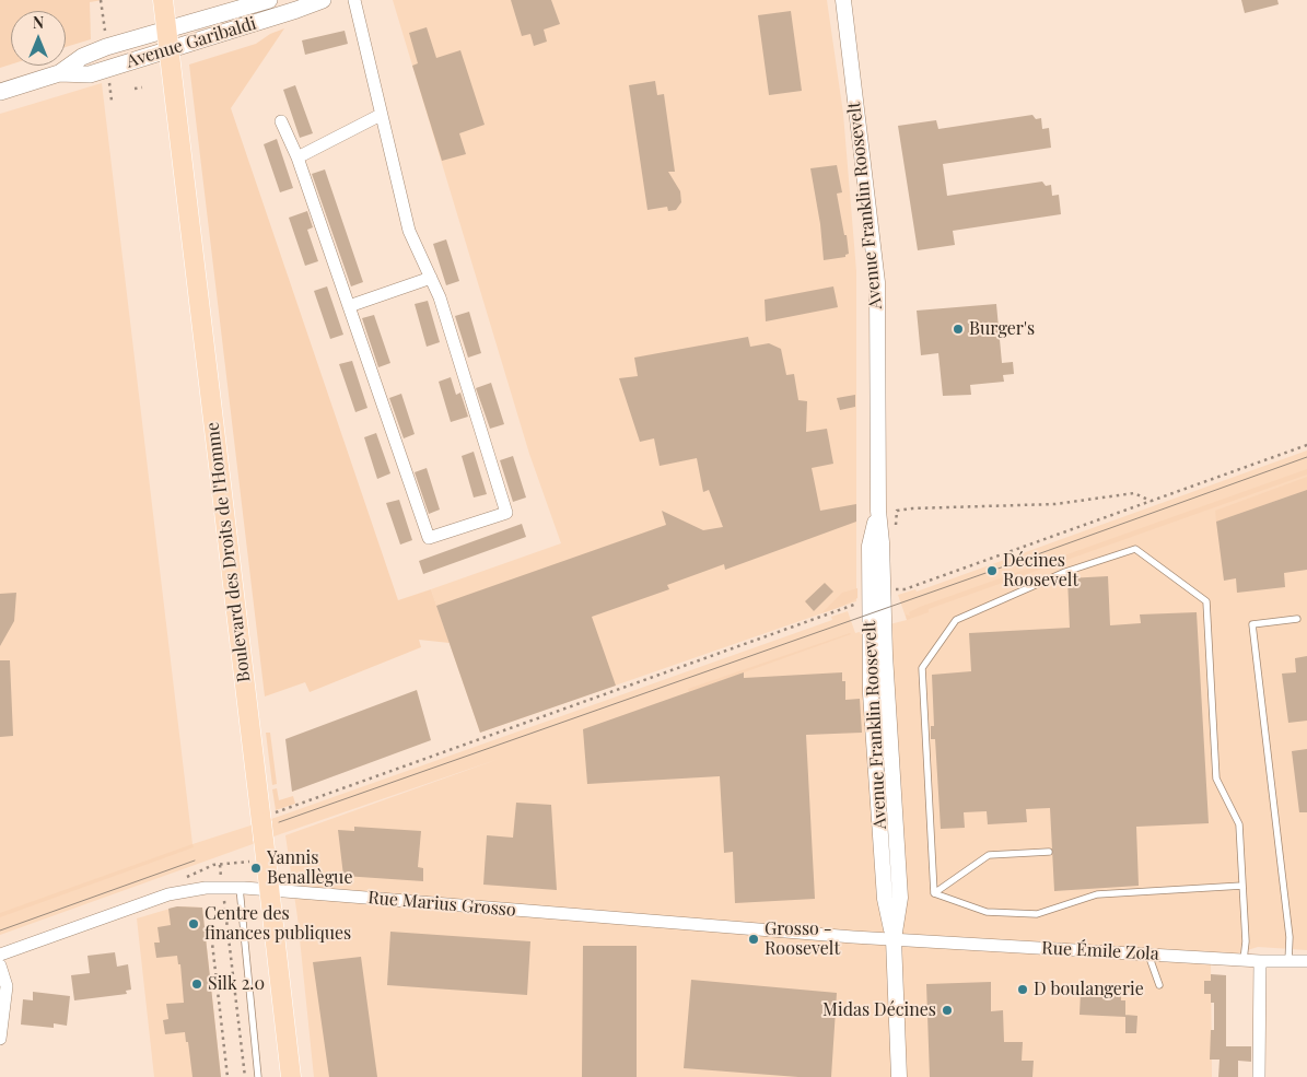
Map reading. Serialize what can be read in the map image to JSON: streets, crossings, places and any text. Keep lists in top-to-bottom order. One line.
{"streets":{"main road":["Avenue Garibaldi","Boulevard des Droits de l'Homme"],"street":["Avenue Franklin Roosevelt","Rue Marius Grosso","Rue Émile Zola"]},"crossings":[["Avenue Garibaldi","Boulevard des Droits de l'Homme"],["Avenue Franklin Roosevelt","Rue Marius Grosso"],["Avenue Franklin Roosevelt","Rue Émile Zola"],["Boulevard des Droits de l'Homme","Rue Marius Grosso"],["Rue Marius Grosso","Rue Émile Zola"]],"places":["Burger's","Décines Roosevelt","Yannis Benallègue","Centre des finances publiques","Grosso - Roosevelt","Silk 2.0","D boulangerie","Midas Décines"],"north":"top"}
